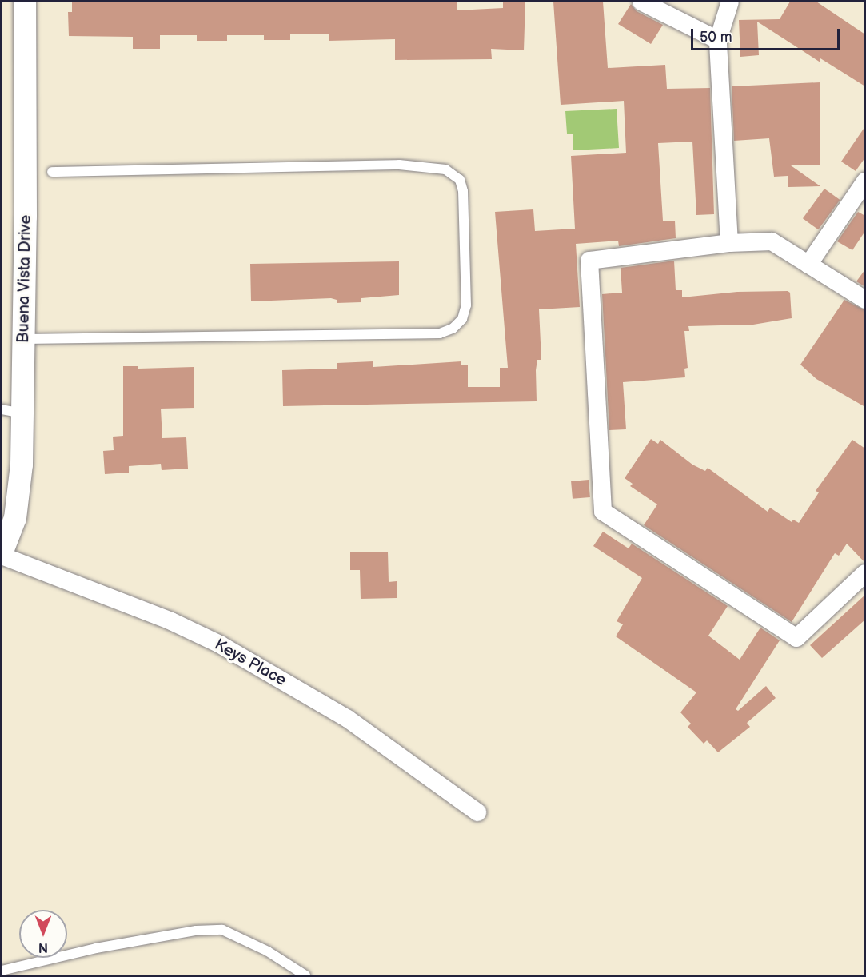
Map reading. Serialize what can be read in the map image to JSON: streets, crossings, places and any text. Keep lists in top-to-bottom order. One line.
{"streets":{"street":["Buena Vista Drive","Keys Place"]},"crossings":[["Buena Vista Drive","Keys Place"]],"scale_bar":"50 m","north":"bottom"}
